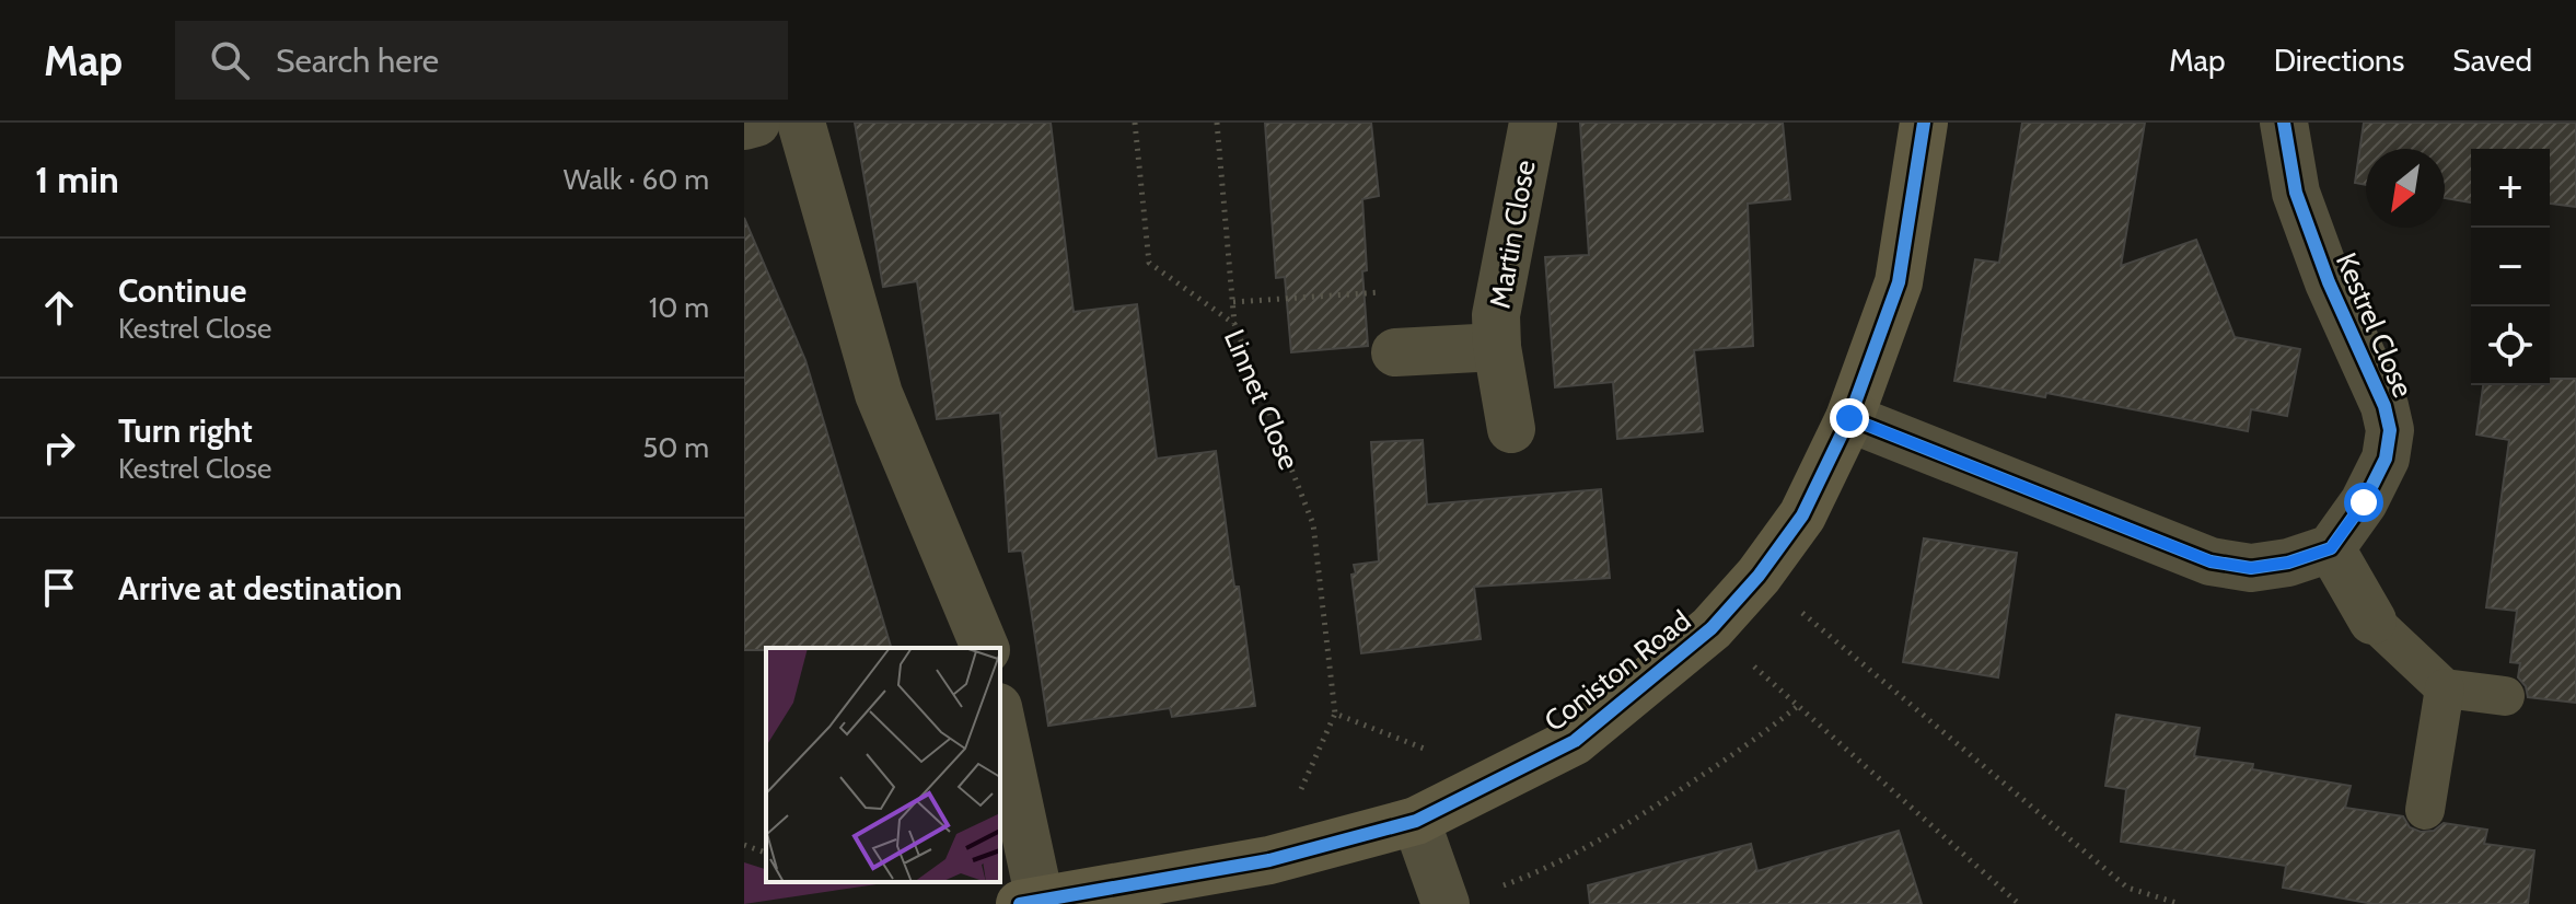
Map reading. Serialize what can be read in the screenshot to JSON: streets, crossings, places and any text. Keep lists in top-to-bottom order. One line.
{"streets":{"street":["Martin Close","Kestrel Close","Coniston Road"],"path":["Linnet Close"]},"north":"bottom left","page":{"header":"Map","search":"Search here","nav":["Map","Directions","Saved"],"heading":["1 min","Walk · 60 m"],"map_buttons":["+","−"],"list":[["Continue","Kestrel Close","10 m"],["Turn right","Kestrel Close","50 m"],"Arrive at destination"]}}
